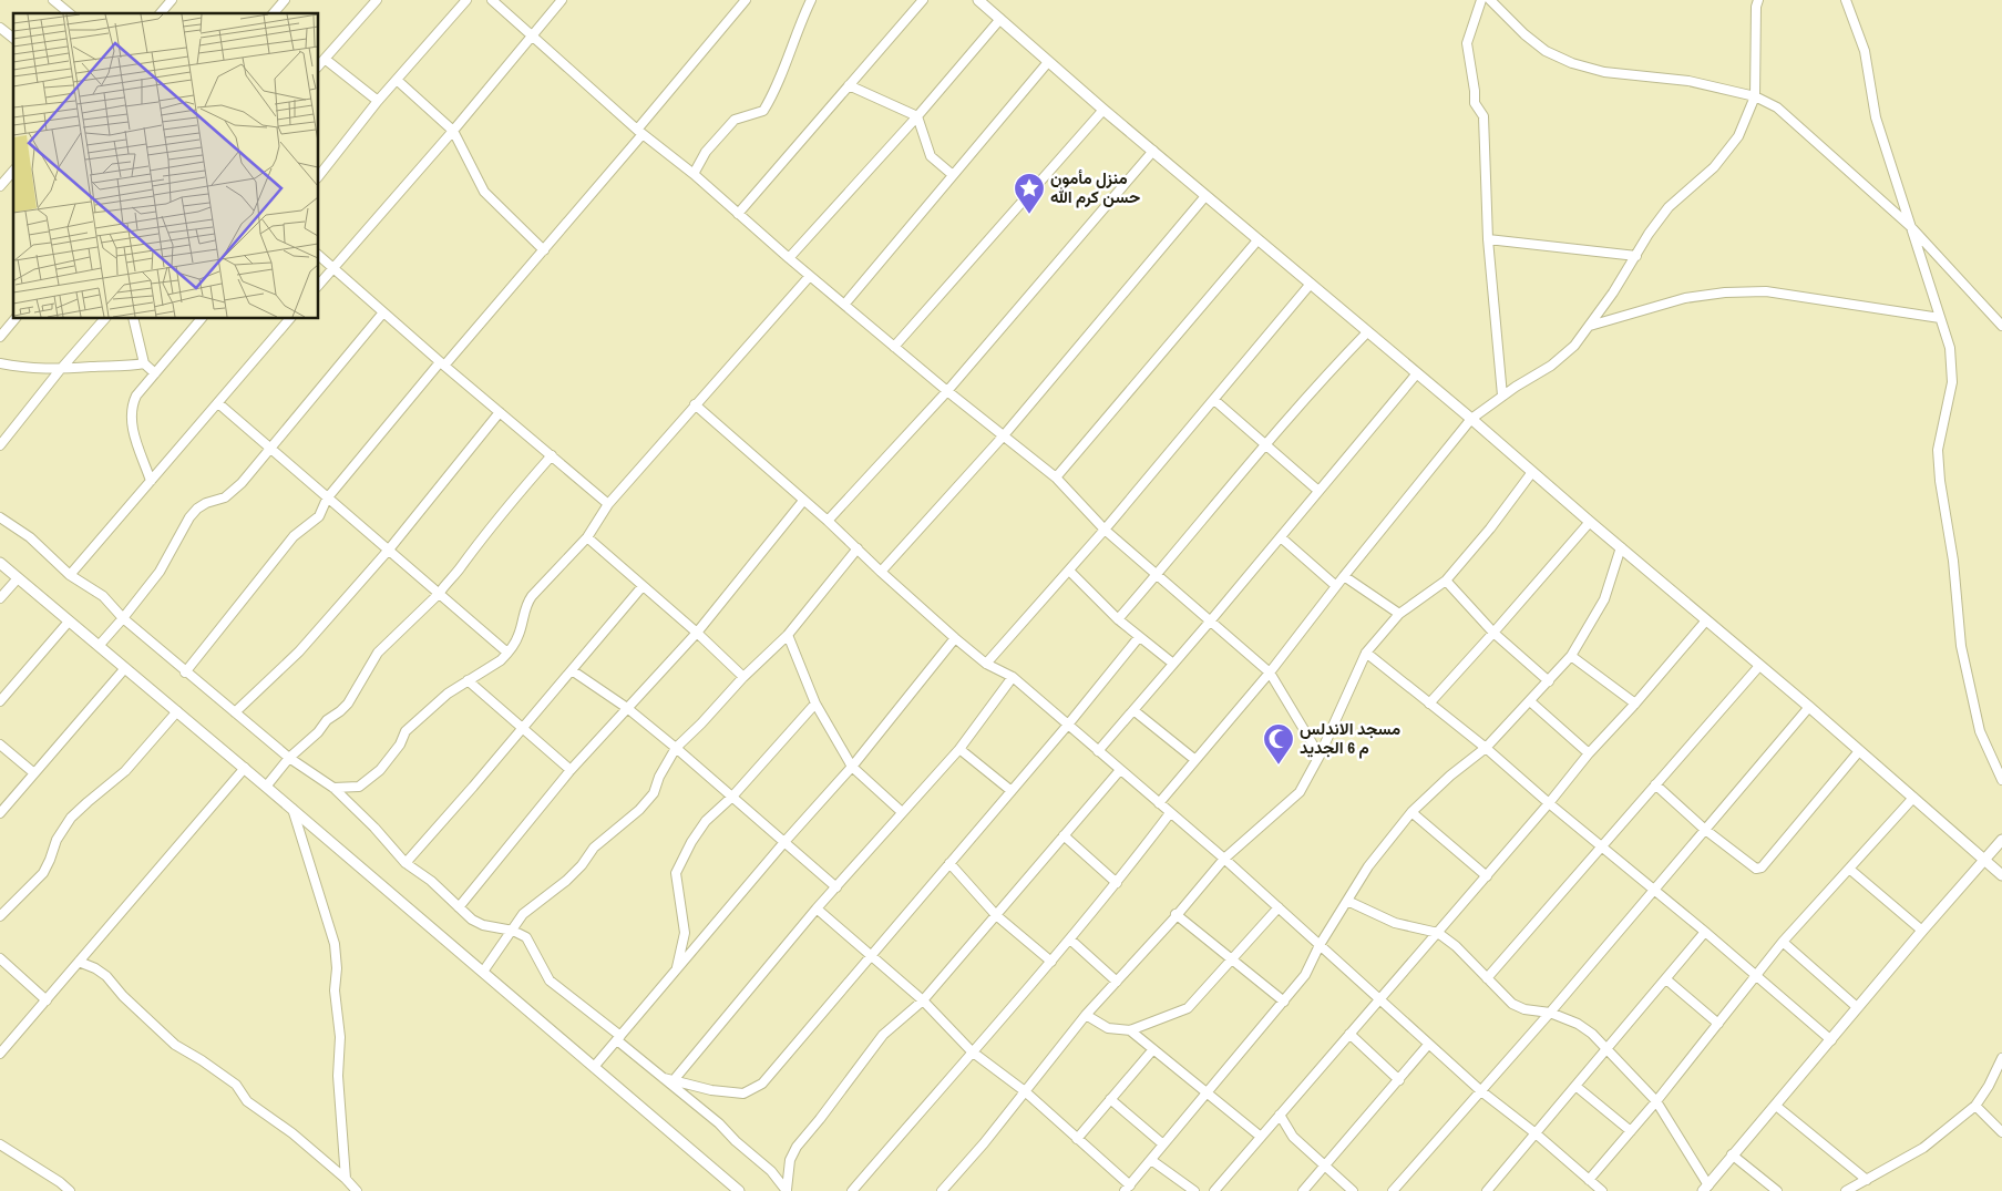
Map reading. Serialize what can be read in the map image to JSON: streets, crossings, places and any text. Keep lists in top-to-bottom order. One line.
{"places":{"place":["منزل مأمون حسن كرم الله"],"mosque":["مسجد الاندلس م 6 الجديد"]}}
